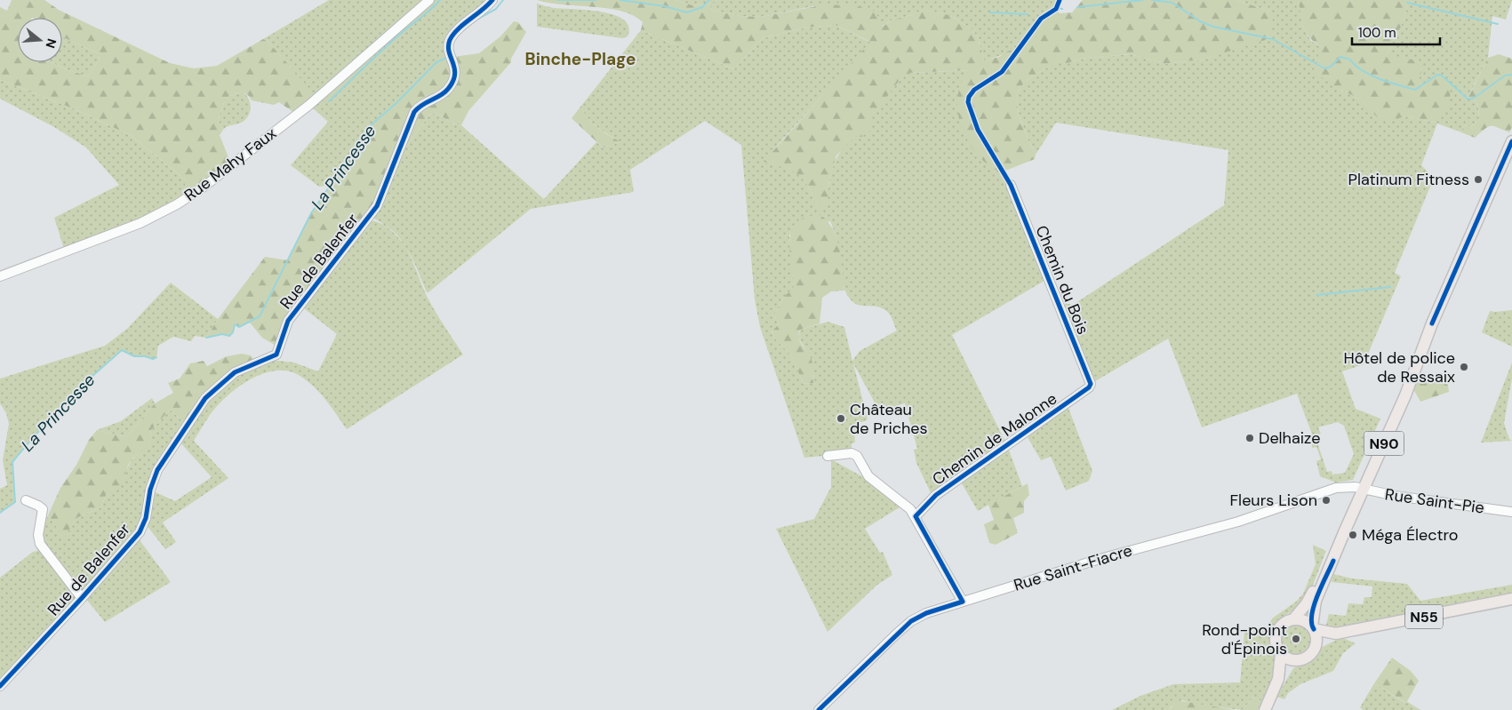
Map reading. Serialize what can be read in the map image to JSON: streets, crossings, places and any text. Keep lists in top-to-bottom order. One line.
{"streets":{"main road":["N90","N55"],"street":["Rue Mahy Faux","Rue de Balenfer","Chemin du Bois","Chemin de Malonne","Rue Saint-Pie","Rue Saint-Fiacre"]},"crossings":[["Chemin du Bois","Chemin de Malonne"],["N90","Rue Saint-Pie"],["N90","Rue Saint-Fiacre"],["N90","N55"],["Rue Saint-Pie","Rue Saint-Fiacre"]],"districts":["Binche-Plage"],"water":["La Princesse"],"places":["Platinum Fitness","Hôtel de police de Ressaix","Château de Priches","Delhaize","Fleurs Lison","Méga Électro","Rond-point d'Épinois"],"scale_bar":"100 m","north":"right"}
